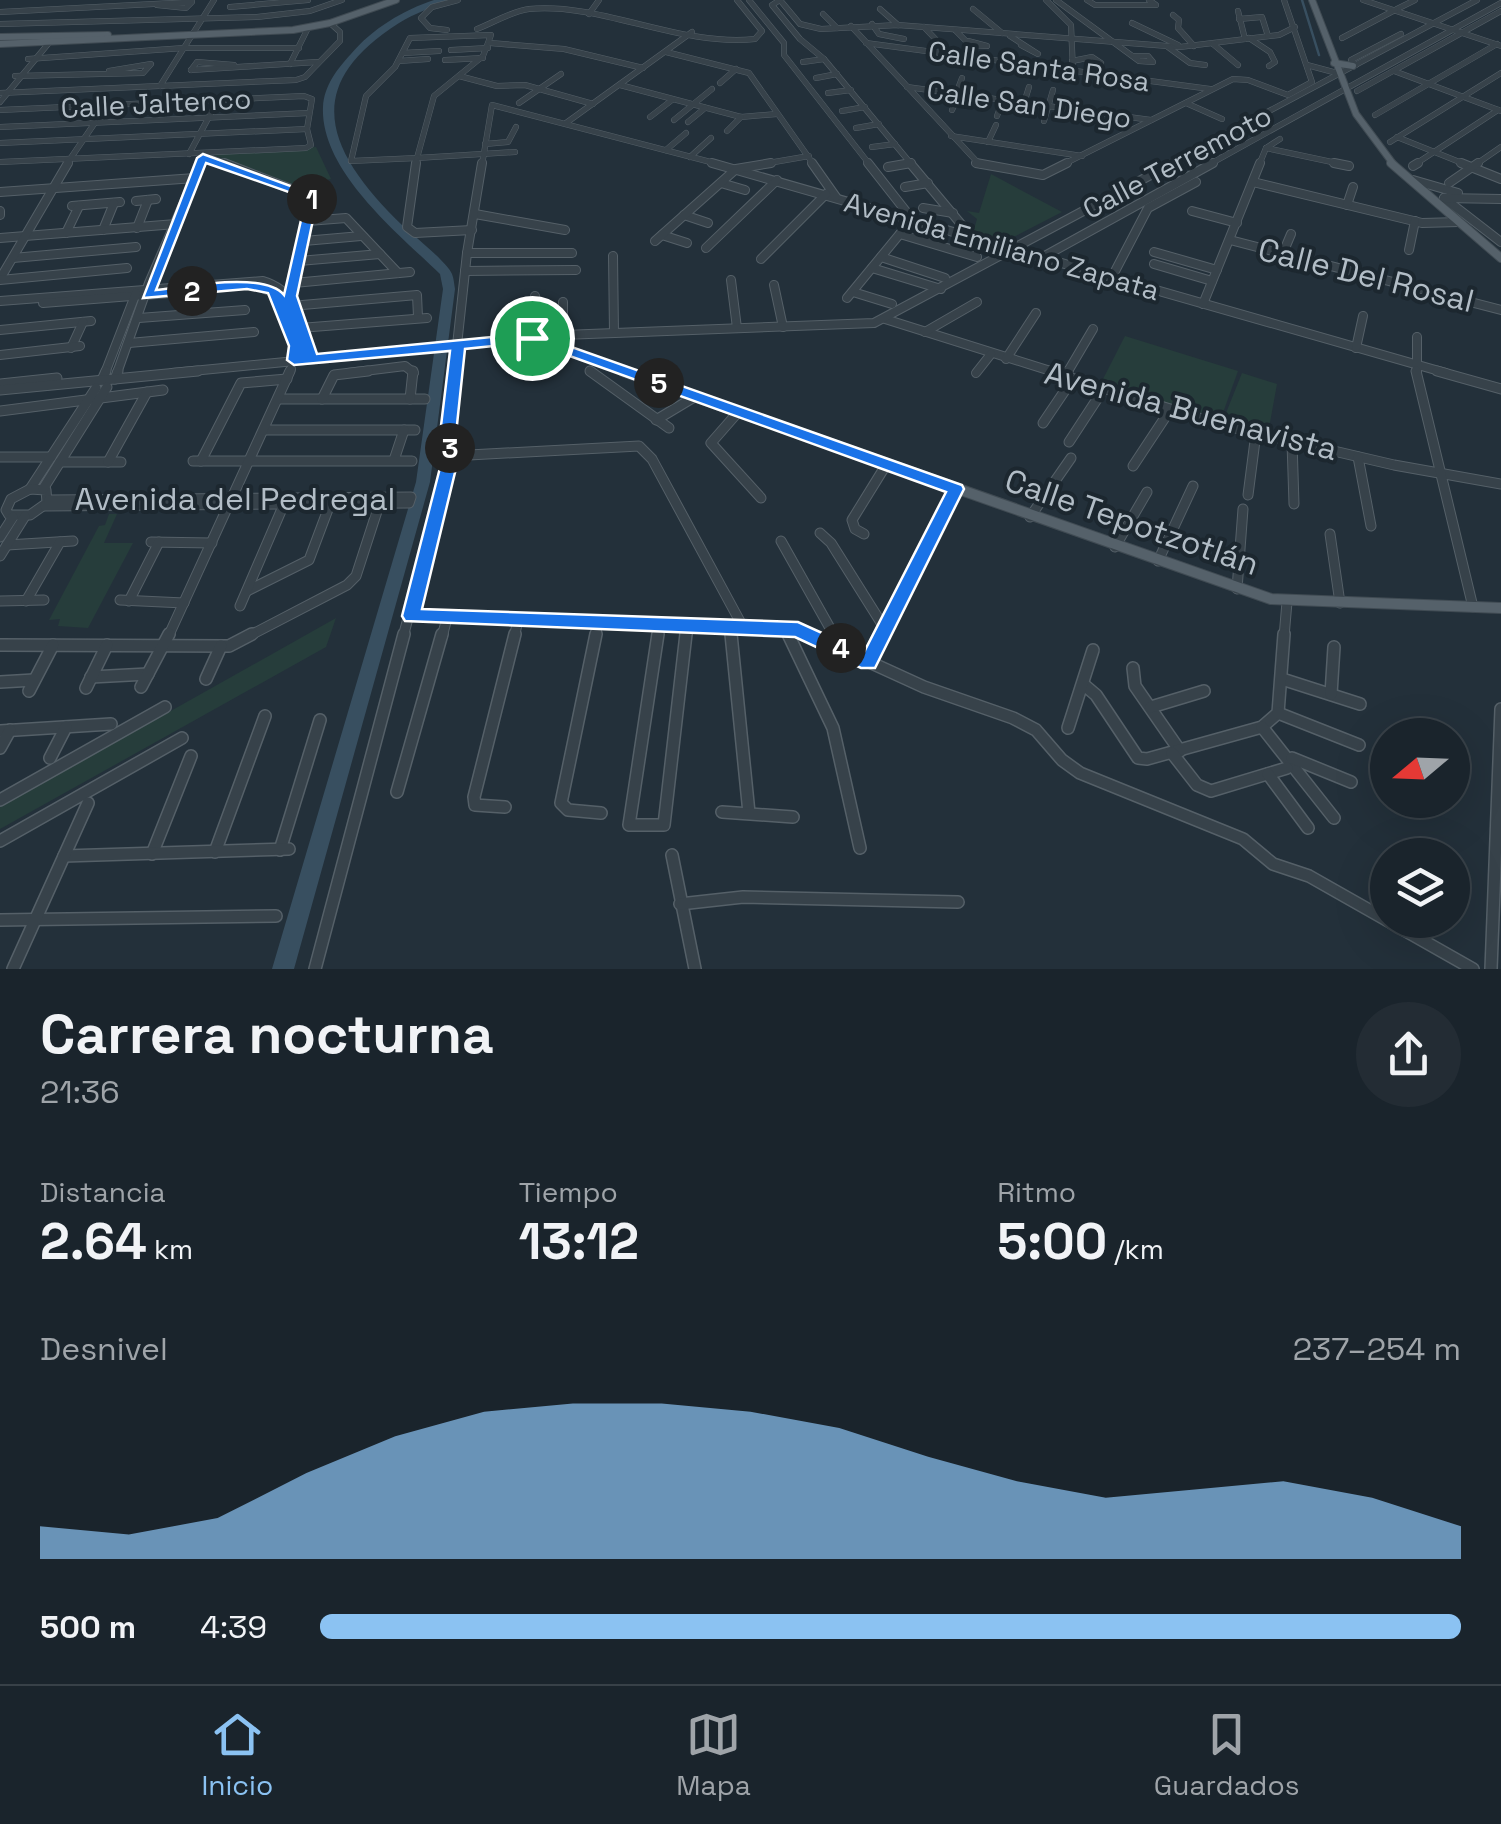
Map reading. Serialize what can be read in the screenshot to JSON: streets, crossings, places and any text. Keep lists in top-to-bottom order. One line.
{"streets":{"main road":["Calle Tepotzotlán"],"street":["Calle Santa Rosa","Calle Jaltenco","Calle San Diego","Calle Terremoto","Avenida Emiliano Zapata","Calle Del Rosal","Avenida Buenavista","Avenida del Pedregal"]},"crossings":[["Calle Terremoto","Avenida Emiliano Zapata"],["Calle Terremoto","Avenida Buenavista"]],"north":"left","page":{"pins":["1","2","5","3","4"],"heading":["Carrera nocturna","21:36"],"stats":[["Distancia","2.64 km"],["Tiempo","13:12"],["Ritmo","5:00 /km"]],"chart":["Desnivel","237–254 m"],"list":[{"name":"500 m","note":"4:39"}],"tabs":["Inicio","Mapa","Guardados"]}}
